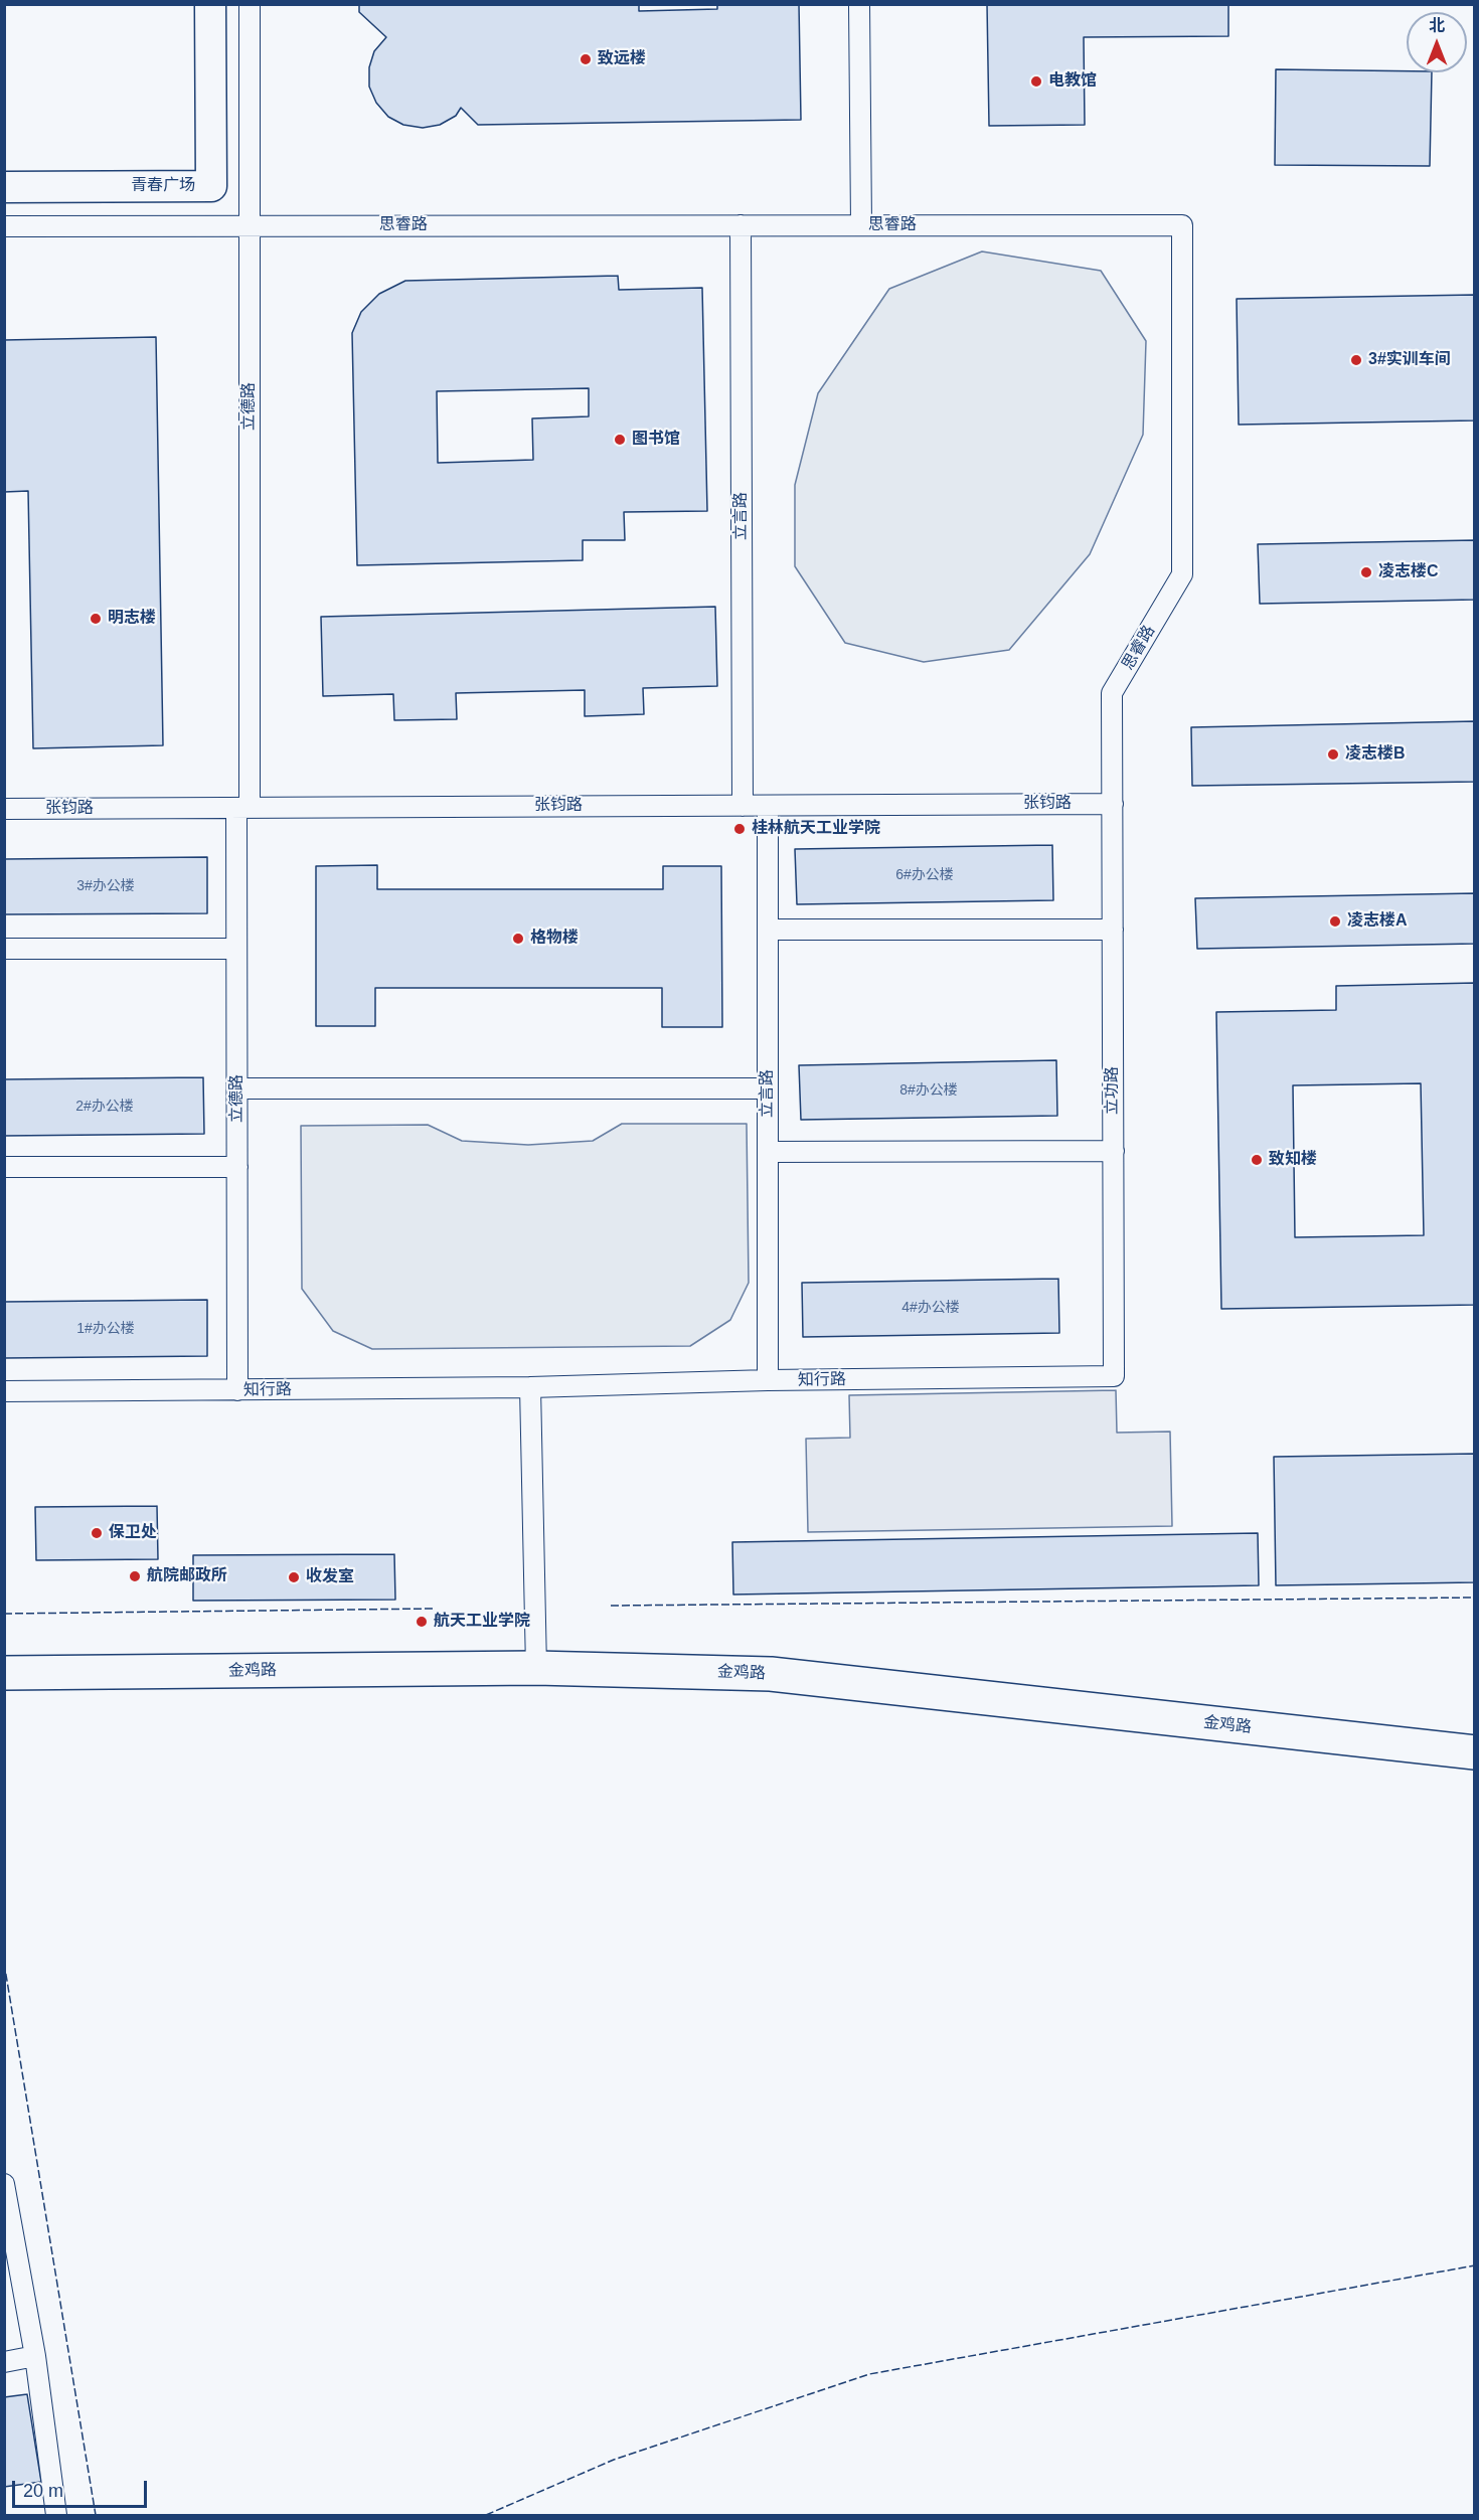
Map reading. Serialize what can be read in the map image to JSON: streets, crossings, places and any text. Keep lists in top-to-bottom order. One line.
{"streets":{"main road":["金鸡路"],"street":["青春广场"],"lane":["思睿路","立德路","立言路","张钧路","立功路","知行路"]},"crossings":[["思睿路","立德路"],["思睿路","立言路"],["思睿路","张钧路"],["思睿路","立功路"],["立德路","张钧路"],["立德路","知行路"],["立言路","张钧路"],["立言路","知行路"],["张钧路","立功路"],["立功路","知行路"]],"places":["致远楼","电教馆","3#实训车间","图书馆","凌志楼C","明志楼","凌志楼B","桂林航天工业学院","凌志楼A","格物楼","致知楼","保卫处","航院邮政所","收发室","航天工业学院"],"house_numbers":["6#办公楼","3#办公楼","8#办公楼","2#办公楼","4#办公楼","1#办公楼"],"scale_bar":"20 m","north":"top"}
